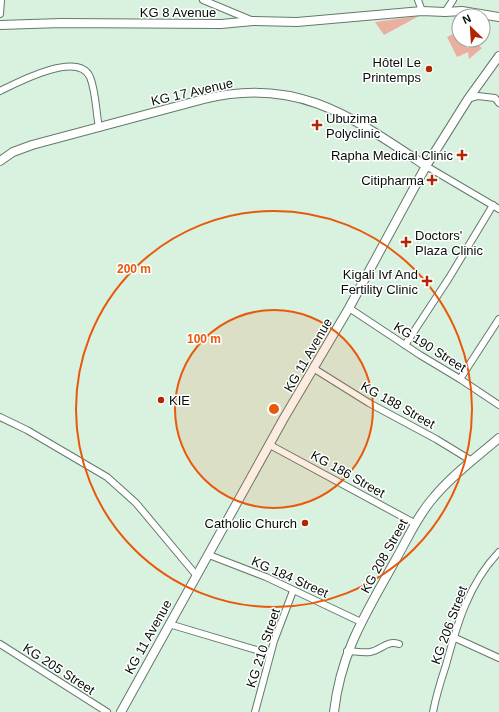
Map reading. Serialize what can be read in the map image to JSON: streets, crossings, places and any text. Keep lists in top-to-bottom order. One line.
{"streets":{"street":["KG 8 Avenue","KG 17 Avenue","KG 190 Street","KG 11 Avenue","KG 188 Street","KG 186 Street","KG 208 Street","KG 184 Street","KG 206 Street","KG 210 Street","KG 205 Street"]},"crossings":[["KG 17 Avenue","KG 11 Avenue"],["KG 190 Street","KG 11 Avenue"],["KG 11 Avenue","KG 188 Street"],["KG 11 Avenue","KG 186 Street"],["KG 11 Avenue","KG 184 Street"],["KG 188 Street","KG 208 Street"],["KG 186 Street","KG 208 Street"],["KG 208 Street","KG 184 Street"],["KG 184 Street","KG 210 Street"]],"places":{"other":["Hôtel Le Printemps","KIE","Catholic Church"],"health":["Ubuzima Polyclinic","Rapha Medical Clinic","Citipharma","Doctors' Plaza Clinic","Kigali Ivf And Fertility Clinic"]},"north":"top left","rings":["200 m","100 m"]}
